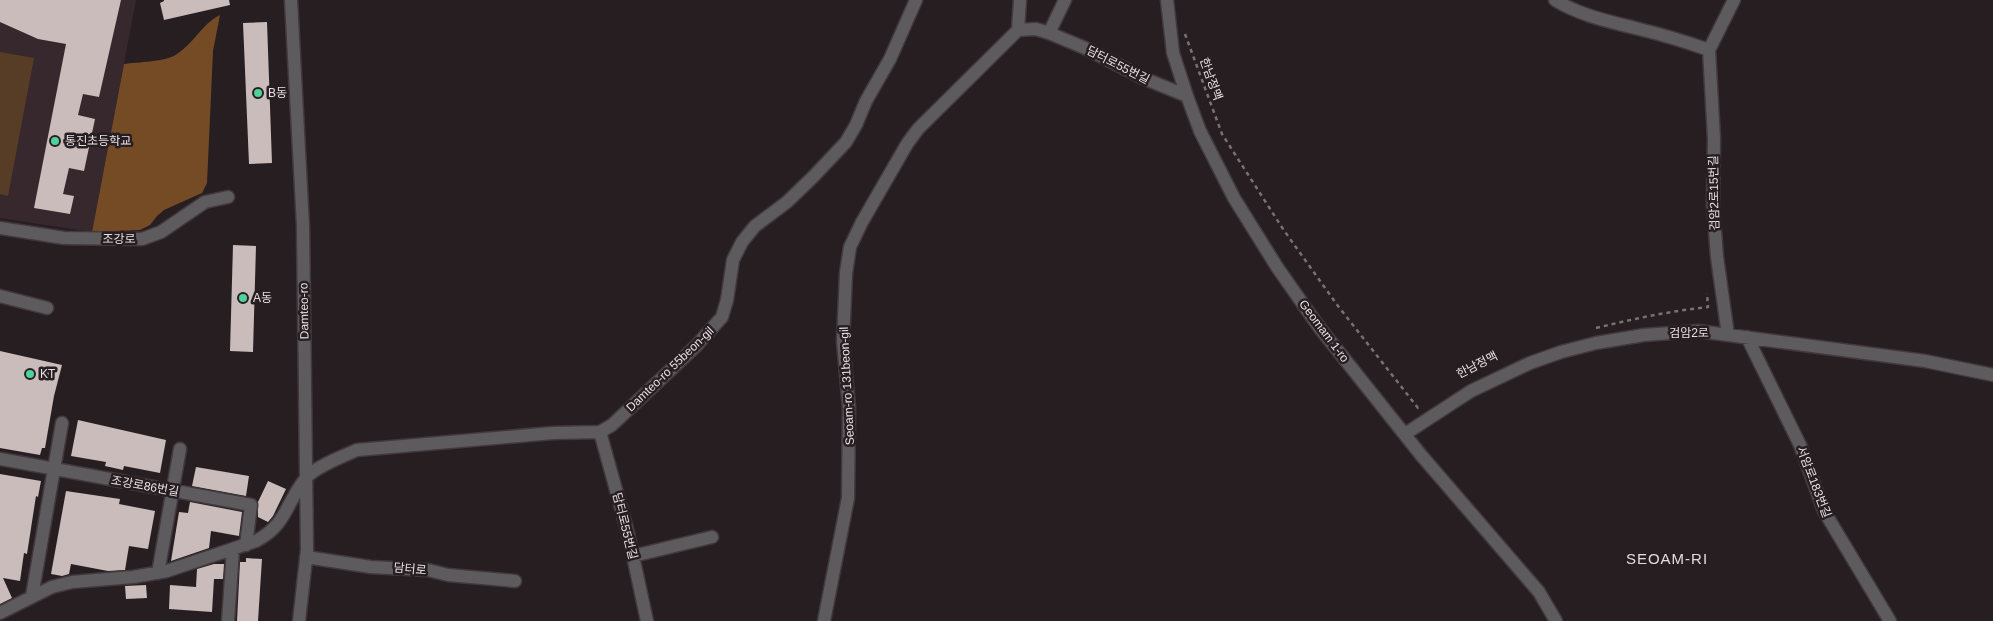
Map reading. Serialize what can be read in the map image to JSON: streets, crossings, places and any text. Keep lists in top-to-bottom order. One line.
{"streets":{"street":["담터로55번길","검암2로15번길","조강로","Damteo-ro","Geomam 1-ro","검암2로","Damteo-ro 55beon-gil","Seoam-ro 131beon-gil","서암로183번길","조강로86번길","담터로"],"path":["한남정맥"]},"crossings":[["담터로55번길","Geomam 1-ro"],["담터로55번길","Damteo-ro 55beon-gil"],["담터로55번길","Seoam-ro 131beon-gil"],["검암2로15번길","검암2로"],["Damteo-ro","담터로"],["Geomam 1-ro","검암2로"],["검암2로","서암로183번길"]],"districts":["SEOAM-RI"],"places":["B동","통진초등학교","A동","KT"]}
